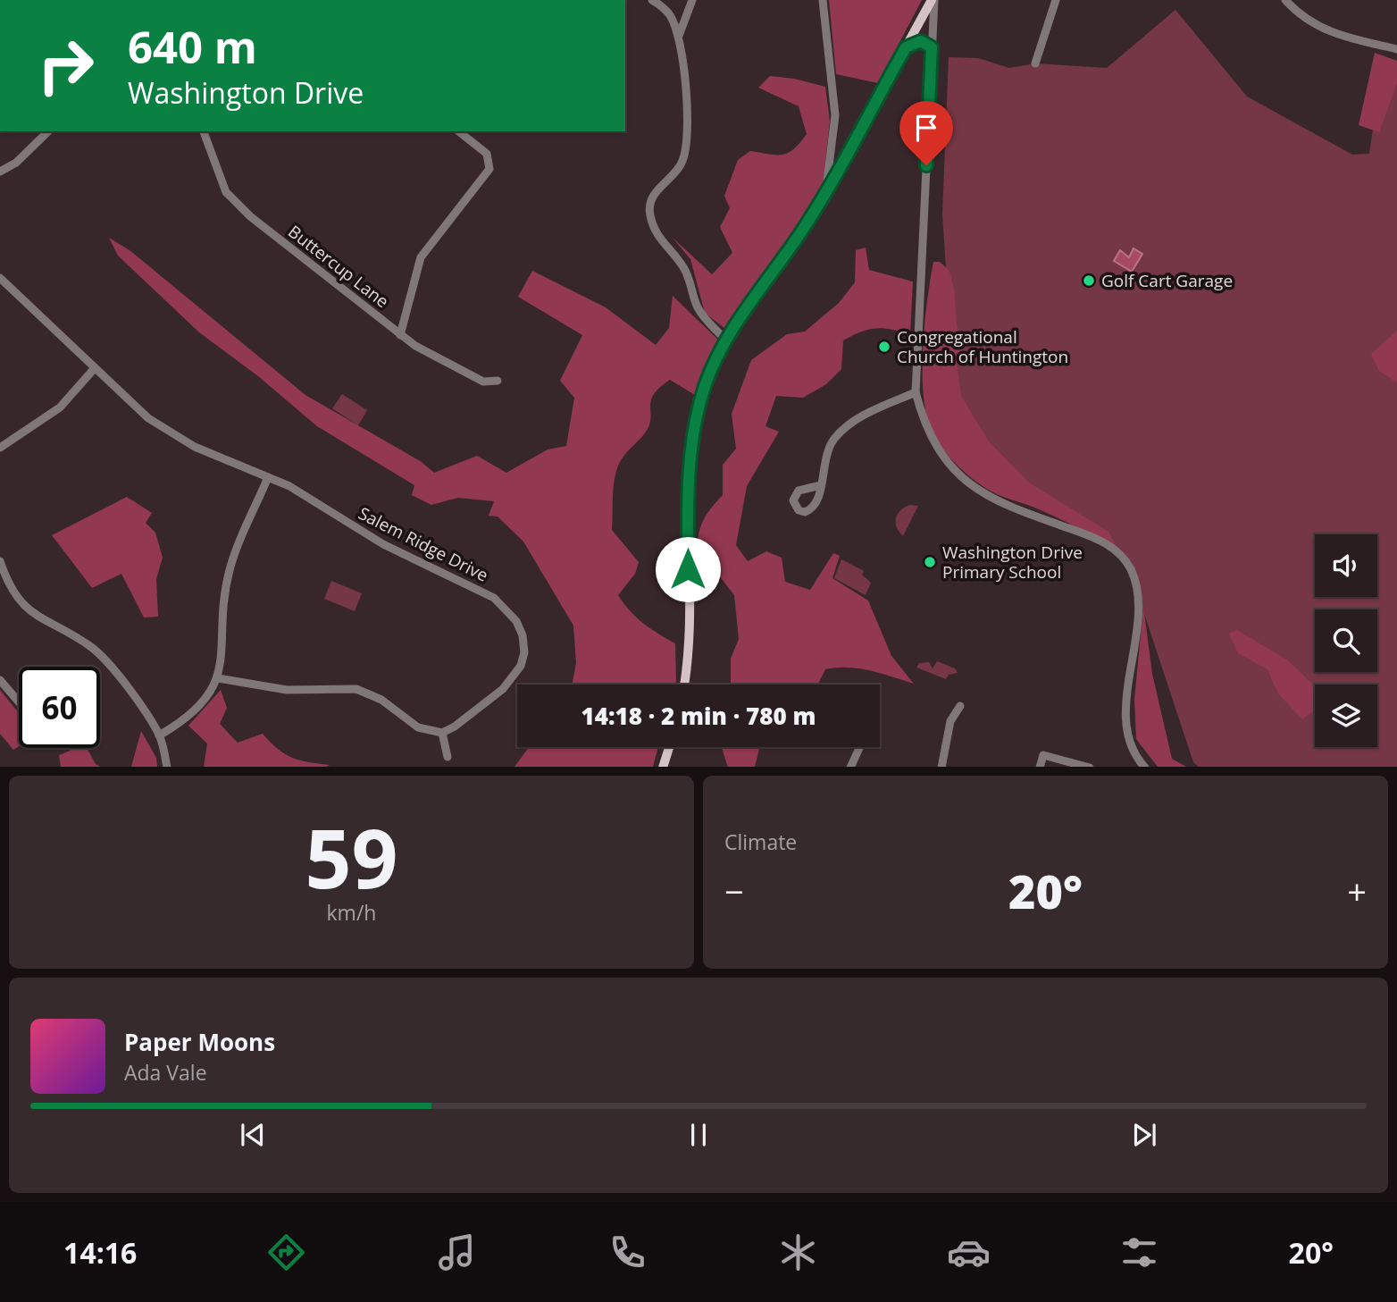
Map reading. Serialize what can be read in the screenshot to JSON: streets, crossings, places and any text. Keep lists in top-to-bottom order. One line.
{"streets":{"street":["Buttercup Lane","Salem Ridge Drive"]},"places":["Golf Cart Garage","Congregational Church of Huntington","Washington Drive Primary School"],"page":{"turn":["640 m","Washington Drive"],"limit":"60","trip":"14:18 · 2 min · 780 m","tile":[["59","km/h"],"Climate"],"heat":["−","20°","+"],"song":["Paper Moons","Ada Vale"],"tabs":["14:16","20°"]}}
